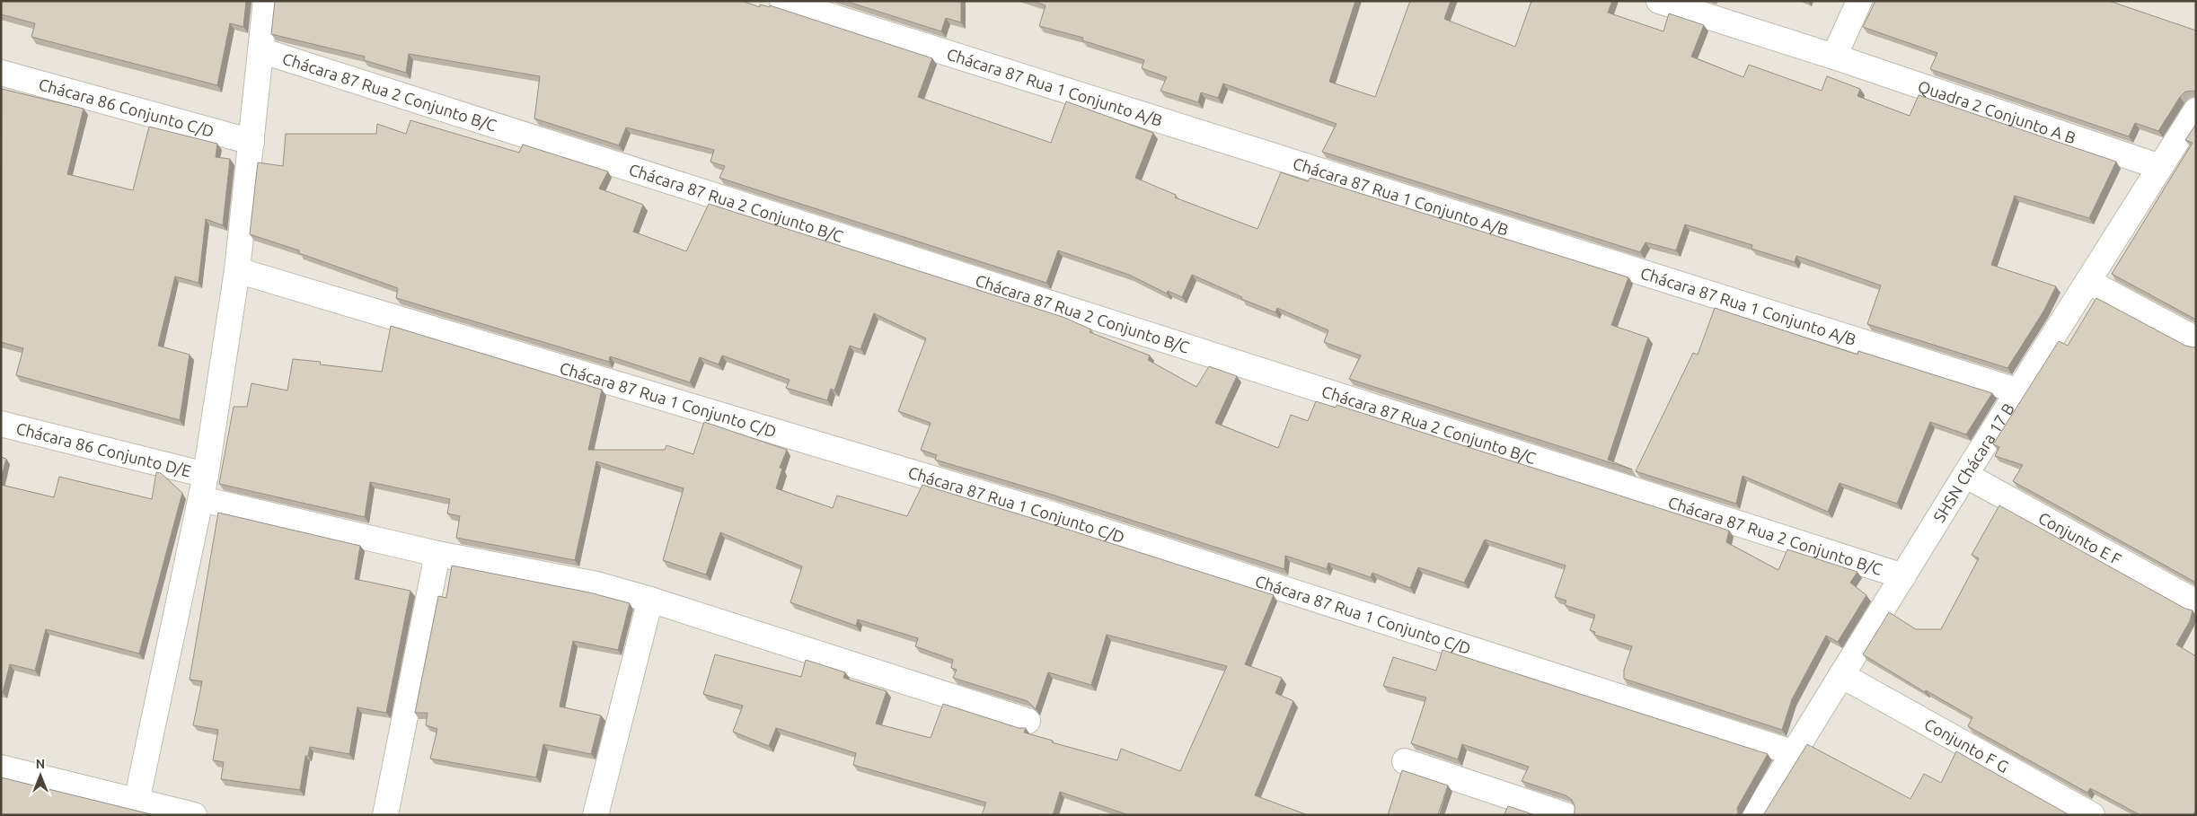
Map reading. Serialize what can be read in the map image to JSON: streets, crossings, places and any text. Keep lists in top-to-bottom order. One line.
{"streets":{"street":["Chácara 87 Rua 1 Conjunto A/B","Chácara 87 Rua 2 Conjunto B/C","Chácara 86 Conjunto C/D","Quadra 2 Conjunto A B","Chácara 87 Rua 1 Conjunto C/D","Chácara 86 Conjunto D/E","SHSN Chácara 17 B","Conjunto E F","Conjunto F G"]},"crossings":[["Chácara 87 Rua 1 Conjunto A/B","SHSN Chácara 17 B"],["Chácara 87 Rua 2 Conjunto B/C","SHSN Chácara 17 B"],["Quadra 2 Conjunto A B","SHSN Chácara 17 B"],["Chácara 87 Rua 1 Conjunto C/D","SHSN Chácara 17 B"],["SHSN Chácara 17 B","Conjunto E F"],["SHSN Chácara 17 B","Conjunto F G"]],"north":"top"}
